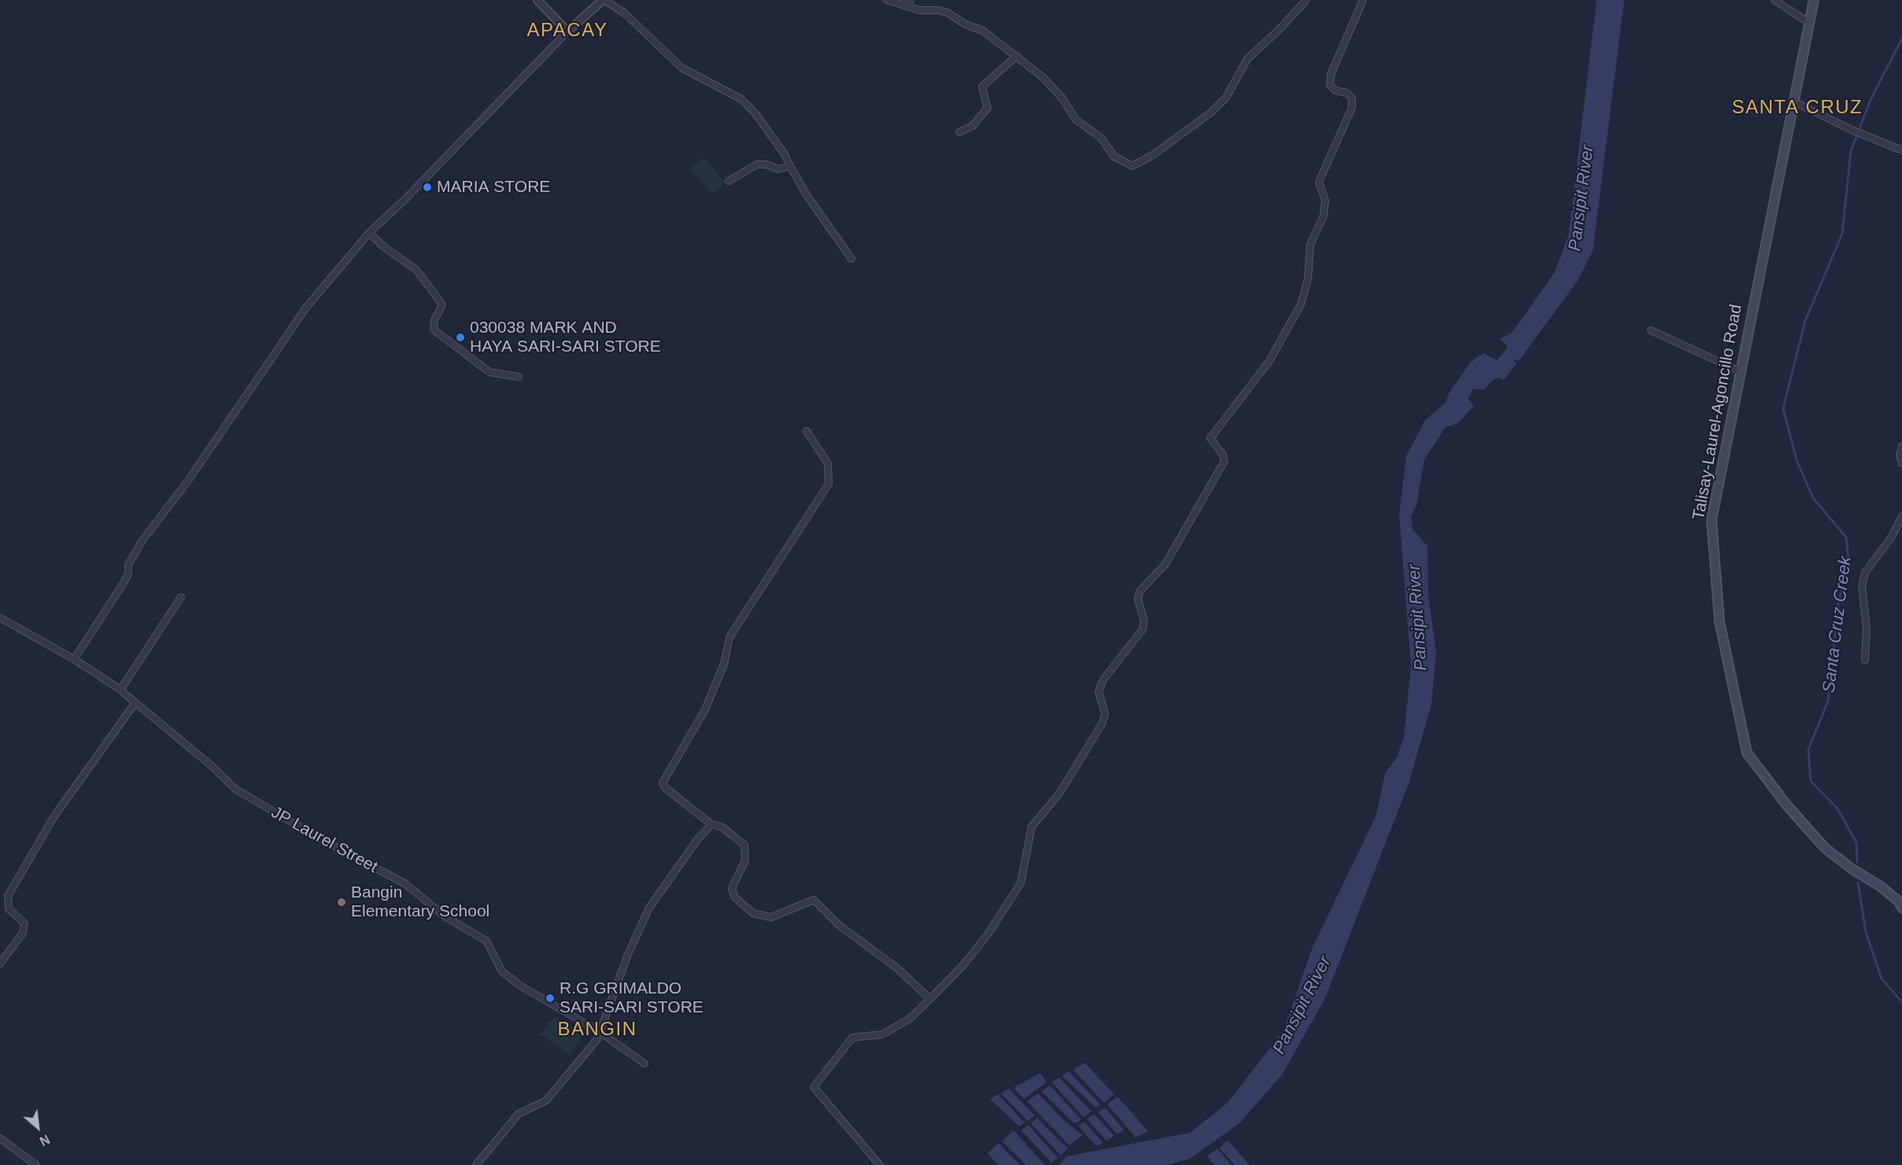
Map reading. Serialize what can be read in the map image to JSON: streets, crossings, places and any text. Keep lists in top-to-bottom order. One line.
{"streets":{"main road":["Talisay-Laurel-Agoncillo Road"],"street":["JP Laurel Street"]},"districts":["APACAY","SANTA CRUZ","BANGIN"],"water":["Pansipit River","Santa Cruz Creek"],"places":["MARIA STORE","030038 MARK AND HAYA SARI-SARI STORE","Bangin Elementary School","R.G GRIMALDO SARI-SARI STORE"],"north":"bottom right"}
